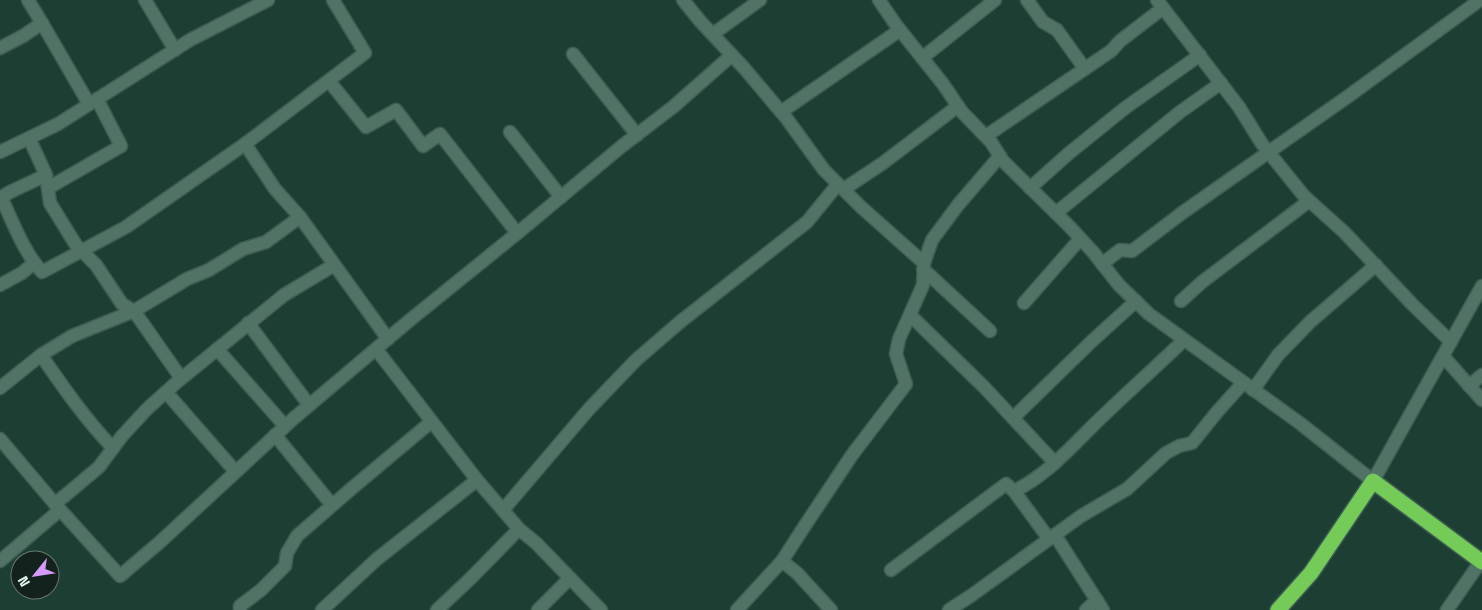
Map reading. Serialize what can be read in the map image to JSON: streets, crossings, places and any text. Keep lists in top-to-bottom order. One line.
{"north":"bottom left"}
